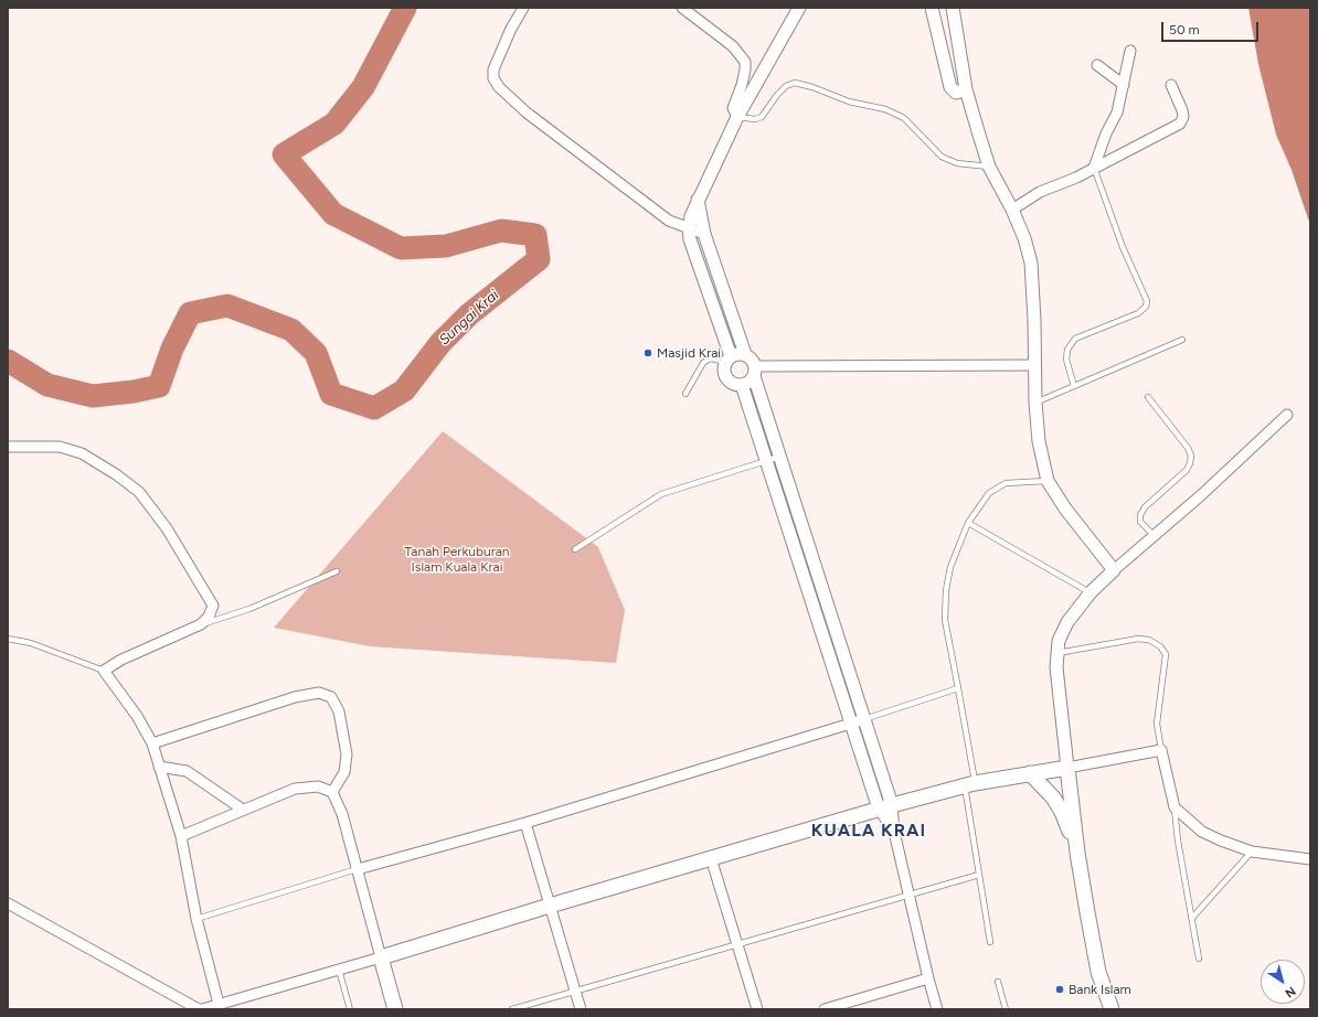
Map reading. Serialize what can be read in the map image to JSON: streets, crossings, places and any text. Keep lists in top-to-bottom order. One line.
{"districts":["KUALA KRAI"],"water":["Sungai Krai"],"parks":["Tanah Perkuburan Islam Kuala Krai"],"places":["Masjid Krai","Bank Islam"],"scale_bar":"50 m","north":"bottom right"}
